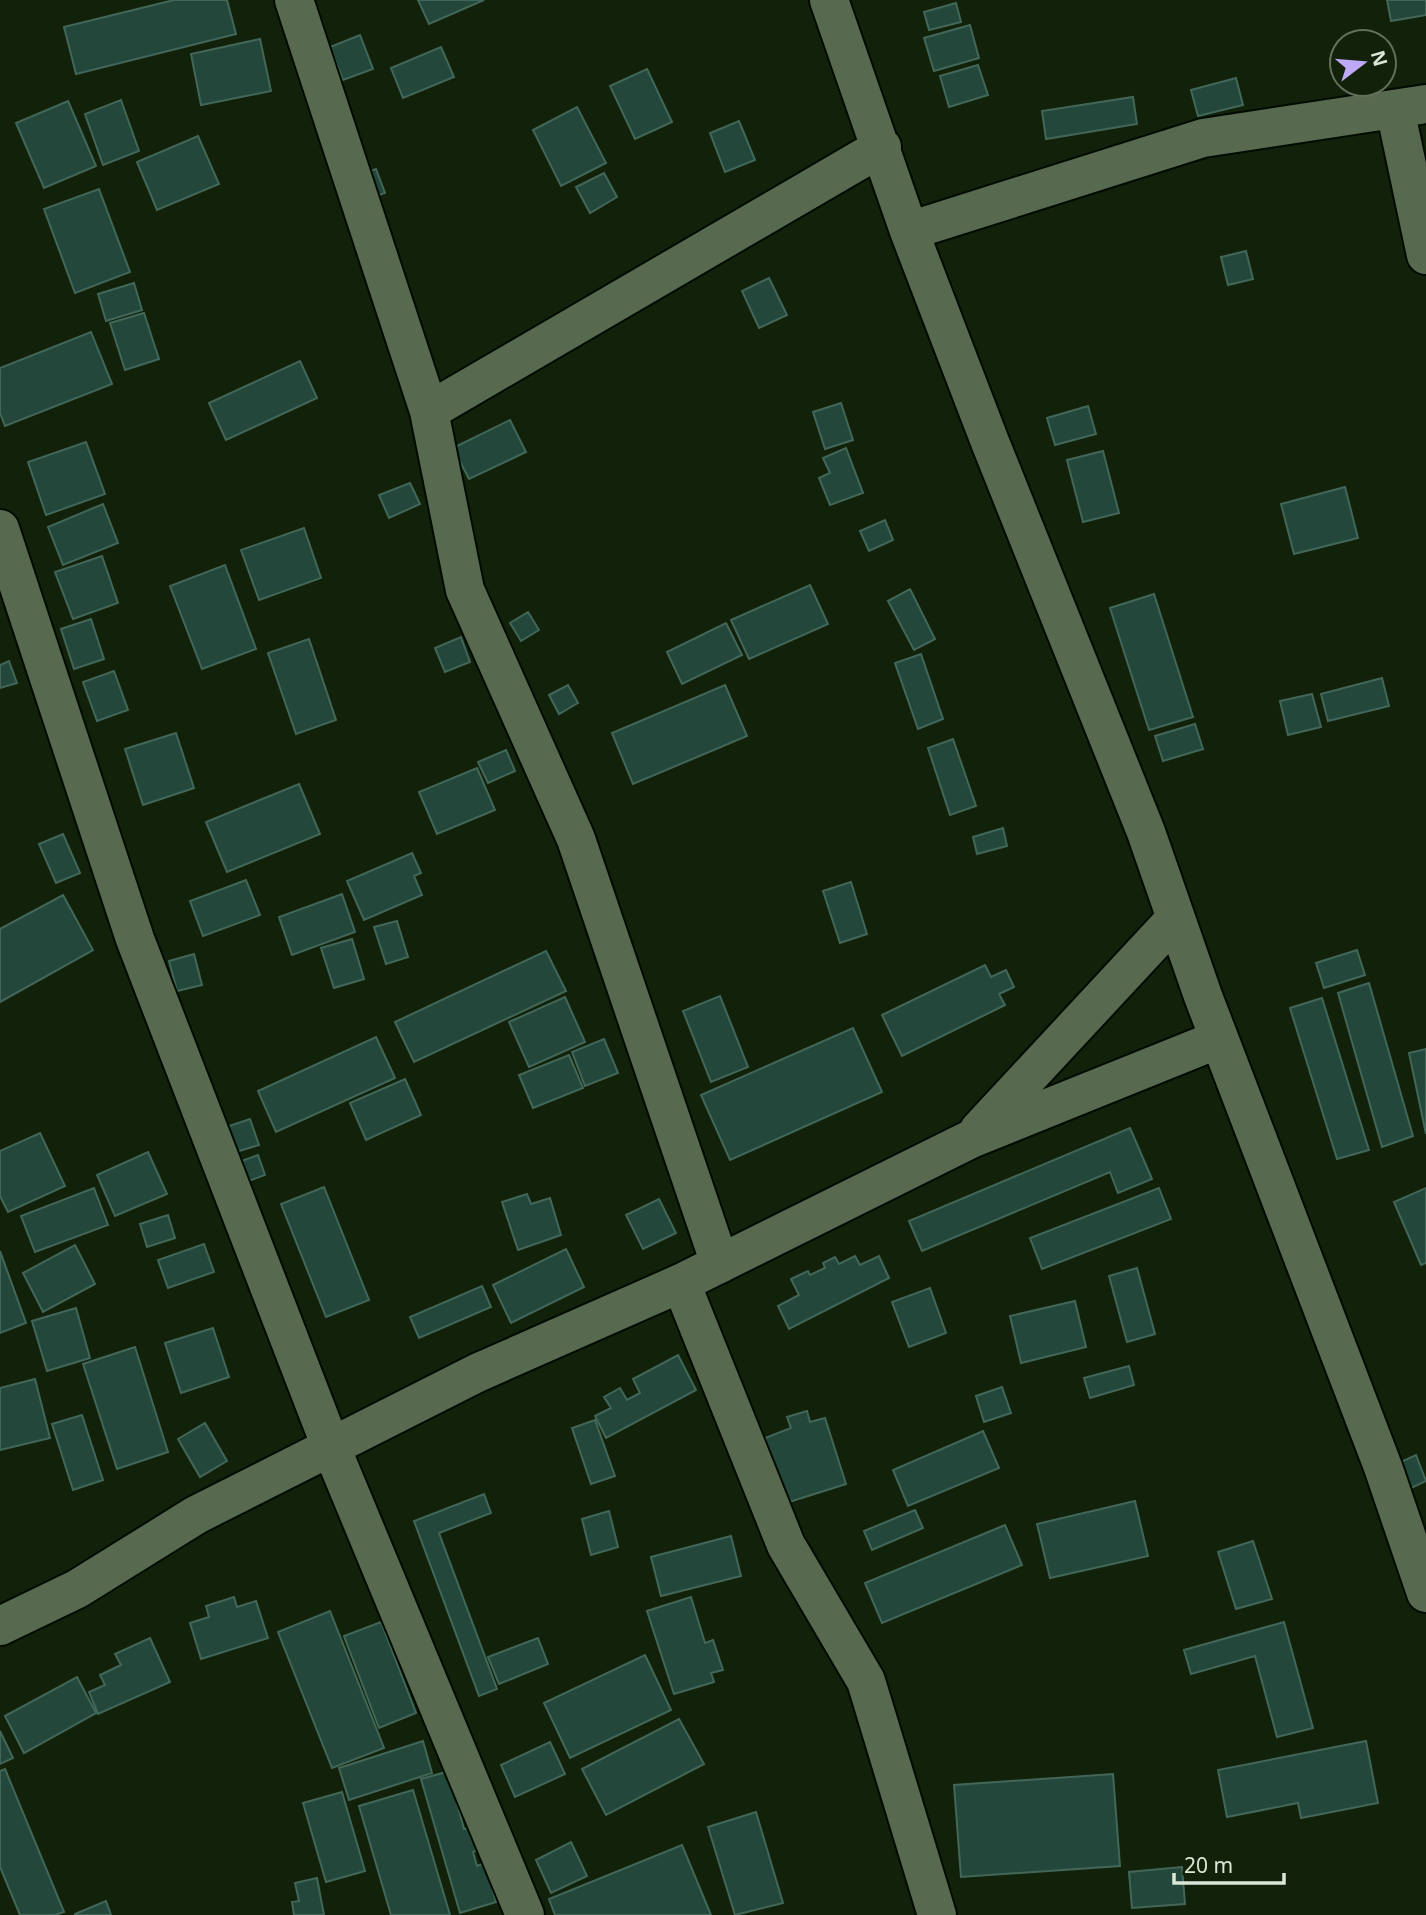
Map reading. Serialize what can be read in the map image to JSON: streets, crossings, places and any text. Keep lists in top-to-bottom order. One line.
{"scale_bar":"20 m","north":"right"}
